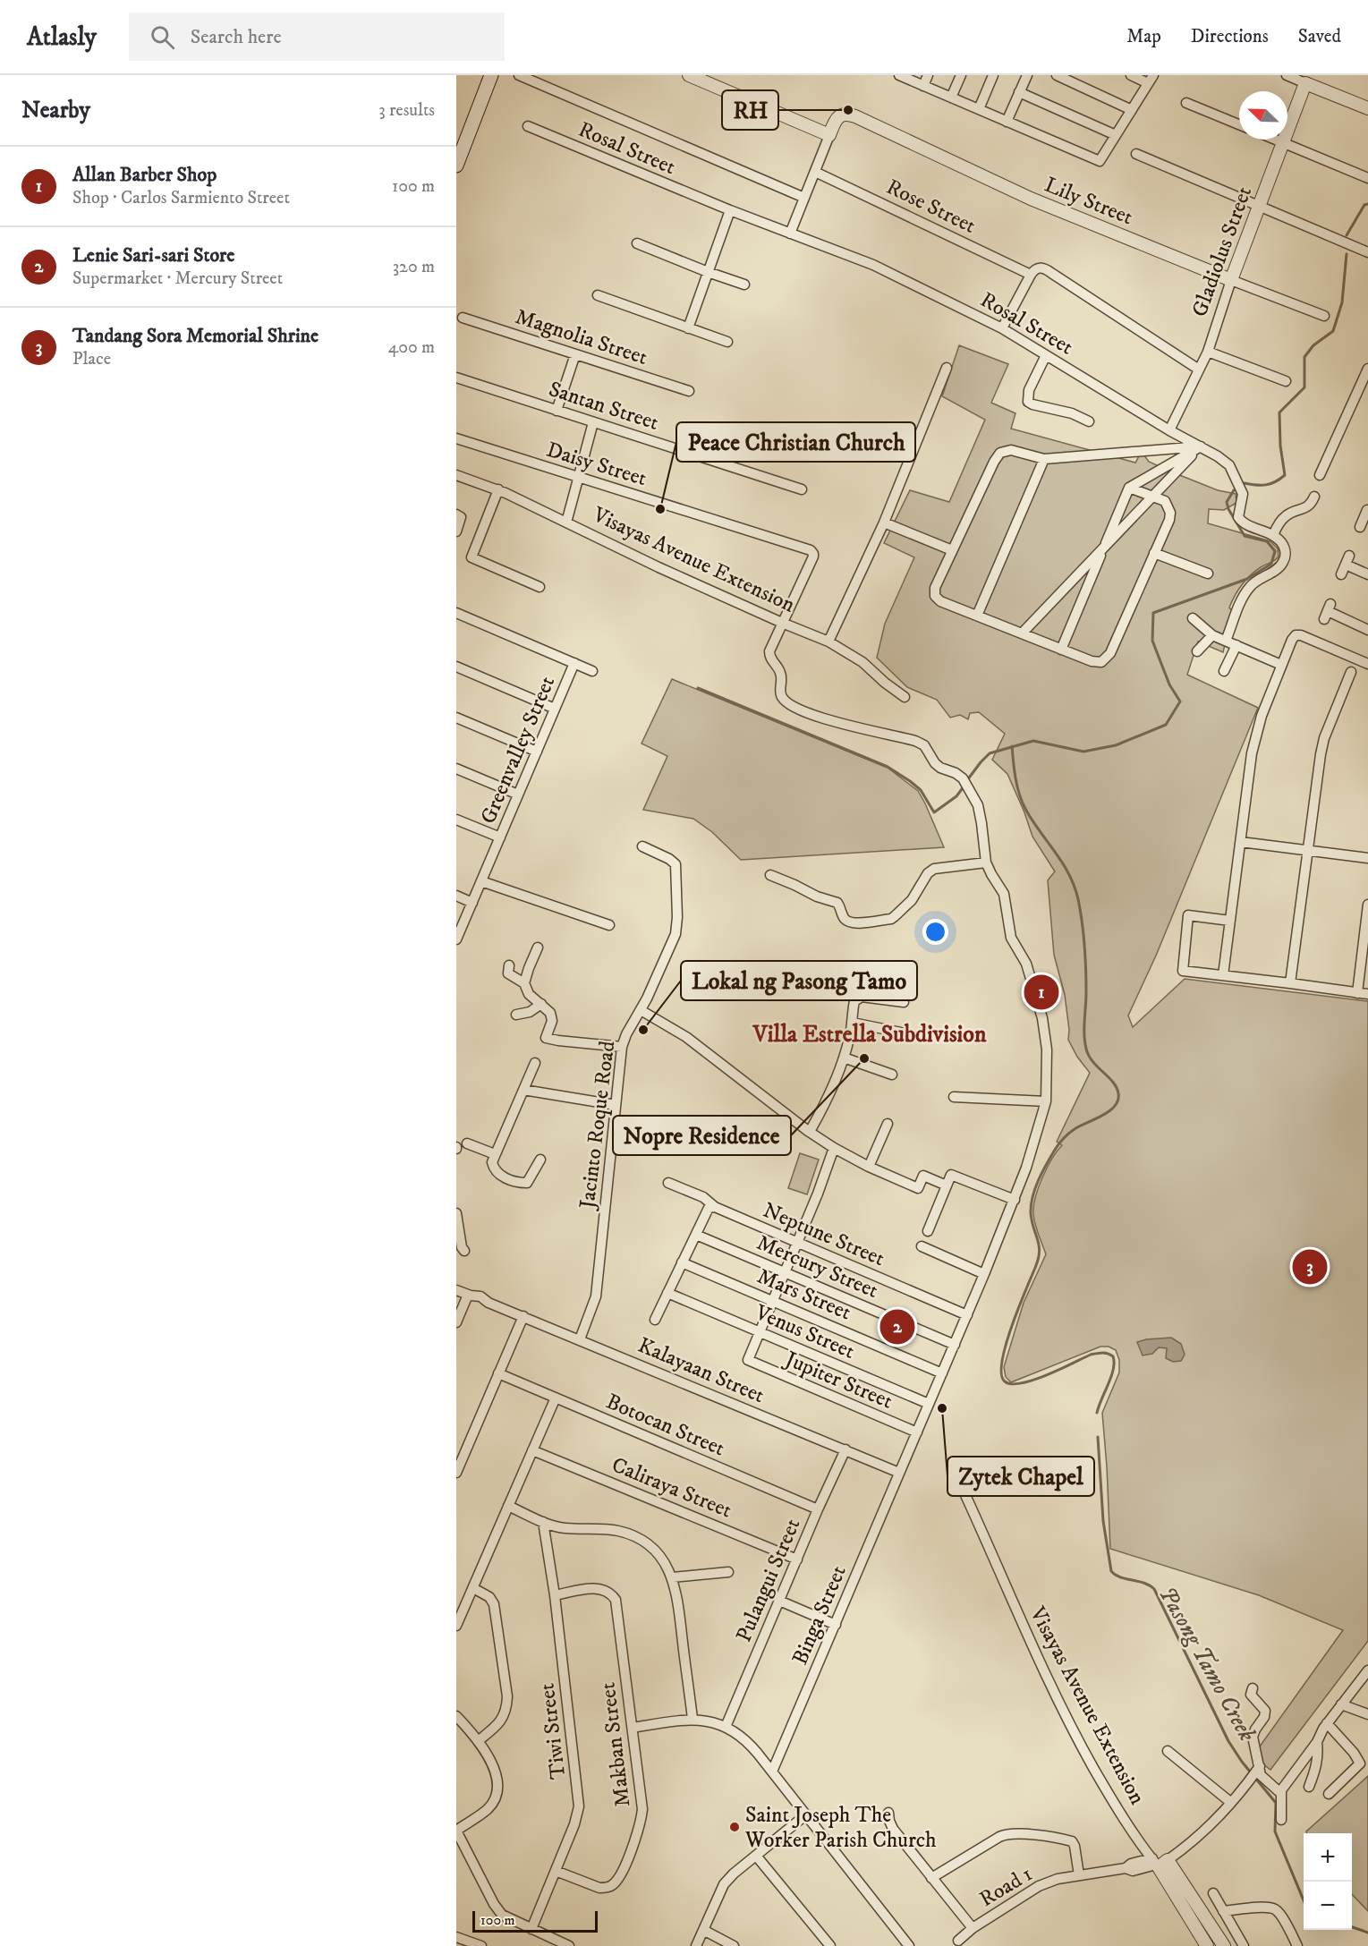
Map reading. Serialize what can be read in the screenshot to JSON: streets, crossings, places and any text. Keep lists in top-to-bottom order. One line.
{"streets":{"street":["Rosal Street","Lily Street","Rose Street","Gladiolus Street","Magnolia Street","Santan Street","Daisy Street","Visayas Avenue Extension","Greenvalley Street","Jacinto Roque Road","Neptune Street","Mercury Street","Mars Street","Venus Street","Kalayaan Street","Jupiter Street","Botocan Street","Caliraya Street","Pulangui Street","Binga Street","Tiwi Street","Makban Street","Road 1"]},"crossings":[["Rosal Street","Gladiolus Street"],["Lily Street","Gladiolus Street"],["Daisy Street","Visayas Avenue Extension"],["Visayas Avenue Extension","Road 1"],["Jacinto Roque Road","Kalayaan Street"],["Neptune Street","Binga Street"],["Mercury Street","Binga Street"],["Mars Street","Binga Street"],["Venus Street","Jupiter Street"],["Venus Street","Binga Street"],["Kalayaan Street","Pulangui Street"],["Kalayaan Street","Binga Street"],["Jupiter Street","Binga Street"],["Botocan Street","Pulangui Street"],["Caliraya Street","Pulangui Street"],["Tiwi Street","Makban Street"]],"districts":["Villa Estrella Subdivision"],"water":["Pasong Tamo Creek"],"places":["RH","Peace Christian Church","Lokal ng Pasong Tamo","Nopre Residence","Zytek Chapel","Saint Joseph The Worker Parish Church"],"scale_bar":"100 m","north":"top left","page":{"header":"Atlasly","search":"Search here","nav":["Map","Directions","Saved"],"heading":["Nearby","3 results"],"list":[{"mark":"1","name":"Allan Barber Shop","note":"Shop · Carlos Sarmiento Street","value":"100 m"},{"mark":"2","name":"Lenie Sari-sari Store","note":"Supermarket · Mercury Street","value":"320 m"},{"mark":"3","name":"Tandang Sora Memorial Shrine","note":"Place","value":"400 m"}],"pins":["1","3","2"],"map_buttons":["+","−"],"scale":"100 m"}}
